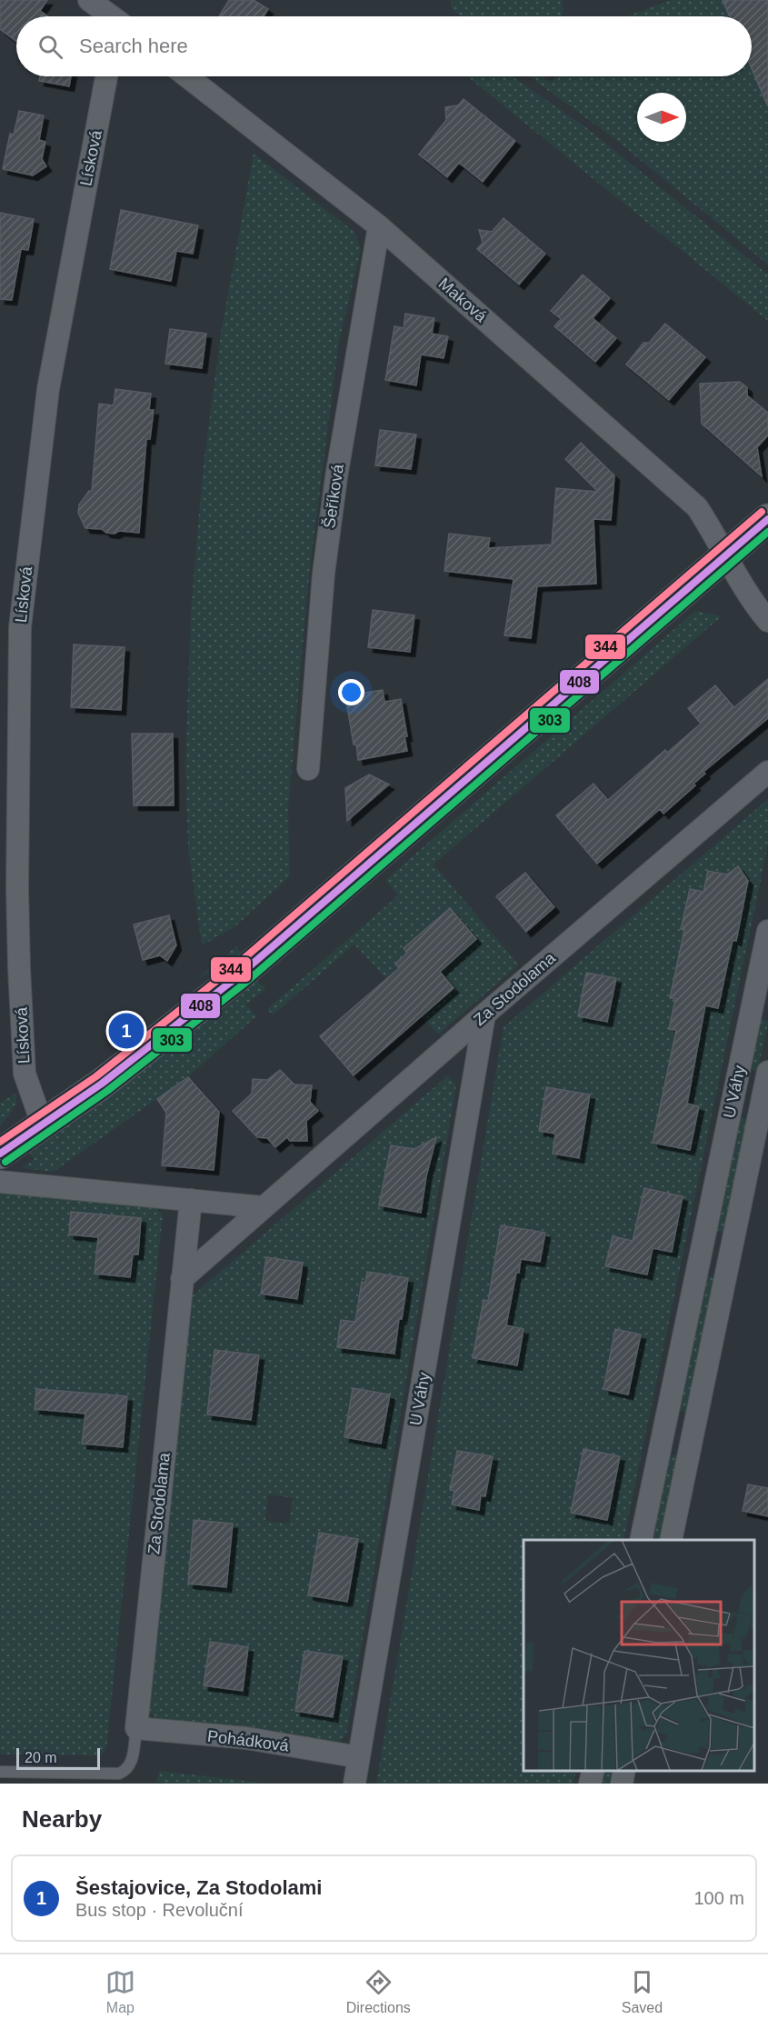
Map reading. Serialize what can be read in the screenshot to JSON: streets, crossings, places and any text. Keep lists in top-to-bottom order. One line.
{"streets":{"street":["Lísková","Maková","Šeříková","Za Stodolama","U Váhy","Pohádková"]},"crossings":[["Maková","Šeříková"],["Za Stodolama","U Váhy"],["Za Stodolama","Pohádková"],["U Váhy","Pohádková"]],"lines":["transit line 344","transit line 408","transit line 303"],"scale_bar":"20 m","north":"right","page":{"search":"Search here","pins":"1","scale":"20 m","heading":"Nearby","list":[{"mark":"1","name":"Šestajovice, Za Stodolami","note":"Bus stop · Revoluční","value":"100 m"}],"nav":["Map","Directions","Saved"]}}
